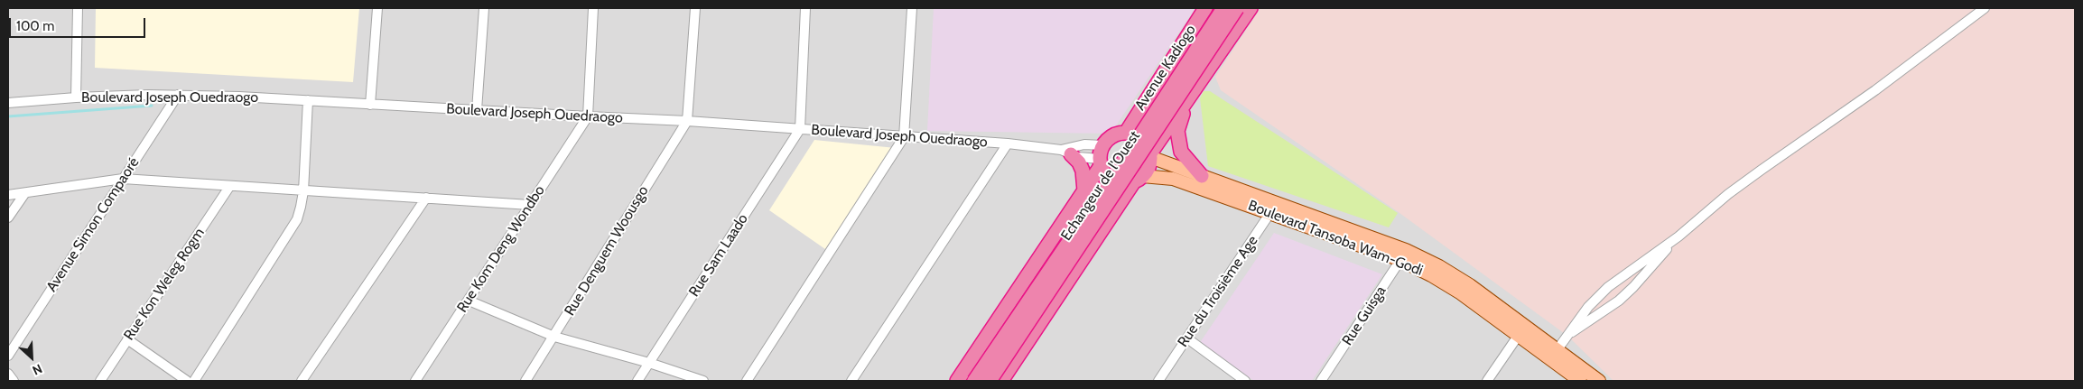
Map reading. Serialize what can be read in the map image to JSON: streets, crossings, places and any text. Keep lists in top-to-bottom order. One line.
{"streets":{"highway":["Avenue Kadiogo","Echangeur de l'Ouest"],"main road":["Boulevard Tansoba Wam-Godi"],"street":["Boulevard Joseph Ouedraogo","Avenue Simon Compaoré","Rue Kom Deng Wondbo","Rue Denguem Woousgo","Rue Sam Laado","Rue Kon Weleg Rogm","Rue du Troisième Age","Rue Guisga"]},"crossings":[["Avenue Kadiogo","Echangeur de l'Ouest"],["Boulevard Joseph Ouedraogo","Avenue Simon Compaoré"],["Boulevard Joseph Ouedraogo","Boulevard Tansoba Wam-Godi"],["Boulevard Joseph Ouedraogo","Rue Kom Deng Wondbo"],["Boulevard Joseph Ouedraogo","Rue Denguem Woousgo"],["Boulevard Joseph Ouedraogo","Rue Sam Laado"],["Boulevard Tansoba Wam-Godi","Rue du Troisième Age"],["Boulevard Tansoba Wam-Godi","Rue Guisga"]],"scale_bar":"100 m","north":"bottom right"}
